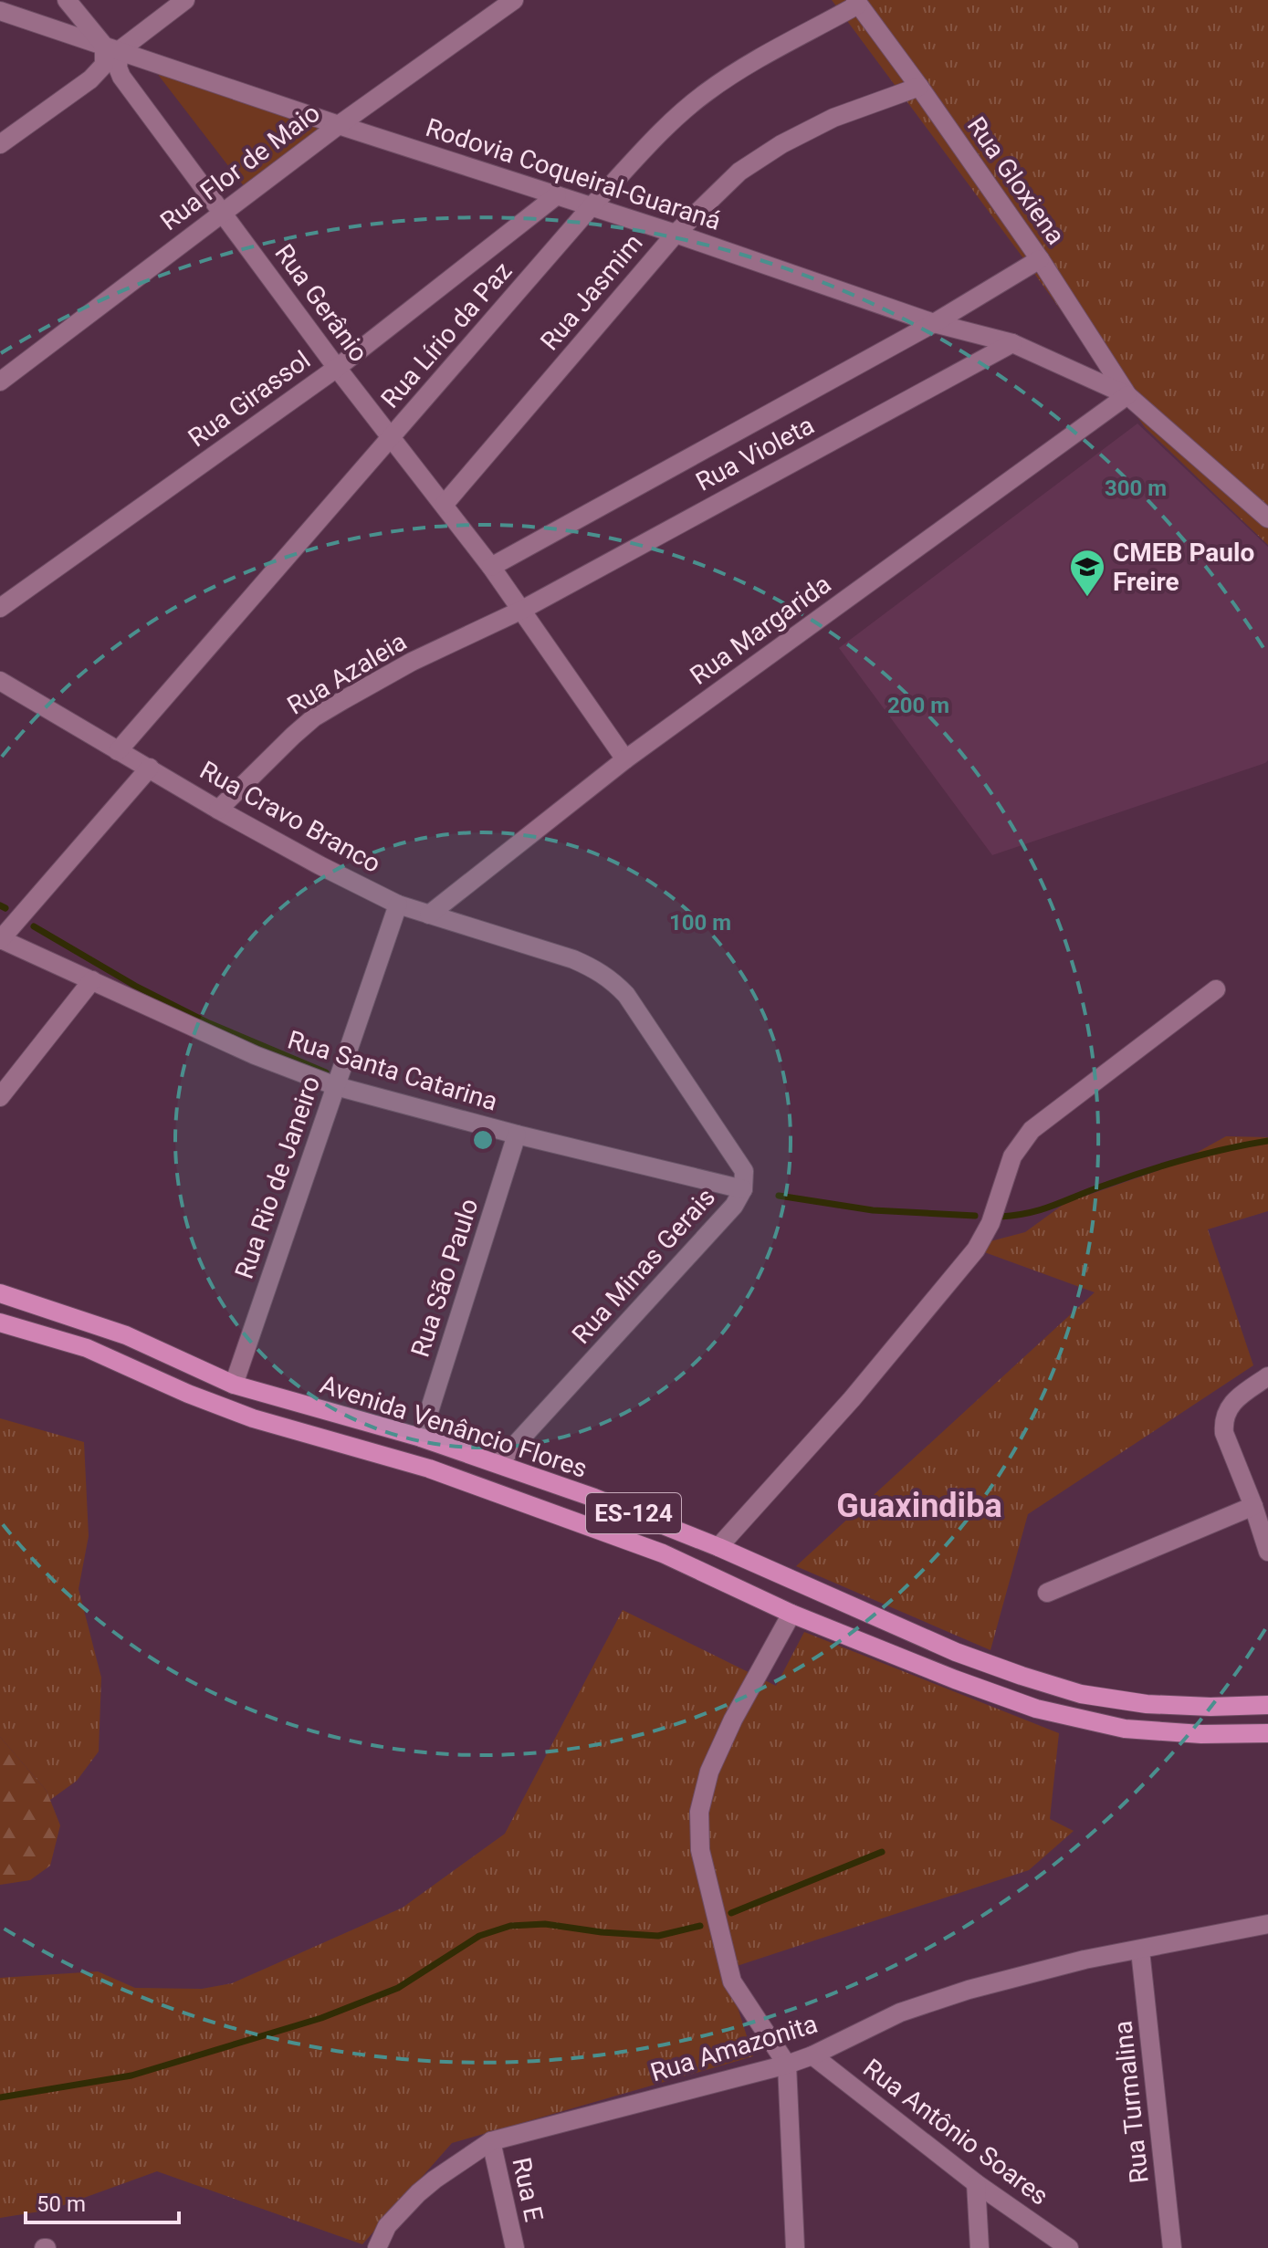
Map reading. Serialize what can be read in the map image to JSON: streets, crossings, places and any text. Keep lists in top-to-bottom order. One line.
{"streets":{"main road":["Avenida Venâncio Flores","ES-124"],"street":["Rua Flor de Maio","Rodovia Coqueiral-Guaraná","Rua Gloxiena","Rua Jasmim","Rua Gerânio","Rua Lírio da Paz","Rua Girassol","Rua Violeta","Rua Margarida","Rua Azaleia","Rua Cravo Branco","Rua Santa Catarina","Rua Rio de Janeiro","Rua Minas Gerais","Rua São Paulo","Rua Amazonita","Rua Turmalina","Rua Antônio Soares","Rua E"]},"crossings":[["Rua Flor de Maio","Rodovia Coqueiral-Guaraná"],["Rua Flor de Maio","Rua Gerânio"],["Rodovia Coqueiral-Guaraná","Rua Gloxiena"],["Rodovia Coqueiral-Guaraná","Rua Jasmim"],["Rodovia Coqueiral-Guaraná","Rua Gerânio"],["Rodovia Coqueiral-Guaraná","Rua Lírio da Paz"],["Rodovia Coqueiral-Guaraná","Rua Girassol"],["Rodovia Coqueiral-Guaraná","Rua Violeta"],["Rodovia Coqueiral-Guaraná","Rua Margarida"],["Rua Gloxiena","Rua Jasmim"],["Rua Gloxiena","Rua Lírio da Paz"],["Rua Gloxiena","Rua Violeta"],["Rua Gloxiena","Rua Margarida"],["Rua Jasmim","Rua Gerânio"],["Rua Gerânio","Rua Lírio da Paz"],["Rua Gerânio","Rua Girassol"],["Rua Gerânio","Rua Violeta"],["Rua Gerânio","Rua Margarida"],["Rua Gerânio","Rua Azaleia"],["Rua Lírio da Paz","Rua Cravo Branco"],["Rua Violeta","Rua Azaleia"],["Rua Margarida","Rua Cravo Branco"],["Rua Azaleia","Rua Cravo Branco"],["Rua Cravo Branco","Rua Rio de Janeiro"],["Rua Cravo Branco","Rua Minas Gerais"],["Rua Santa Catarina","Rua Rio de Janeiro"],["Rua Santa Catarina","Rua Minas Gerais"],["Rua Santa Catarina","Rua São Paulo"],["Rua Rio de Janeiro","Avenida Venâncio Flores"],["Rua Minas Gerais","Avenida Venâncio Flores"],["Rua São Paulo","Avenida Venâncio Flores"],["Rua Amazonita","Rua Turmalina"],["Rua Amazonita","Rua Antônio Soares"],["Rua Amazonita","Rua E"]],"districts":["Guaxindiba"],"places":{"school or university":["CMEB Paulo Freire"]},"scale_bar":"50 m","rings":["300 m","200 m","100 m"]}
